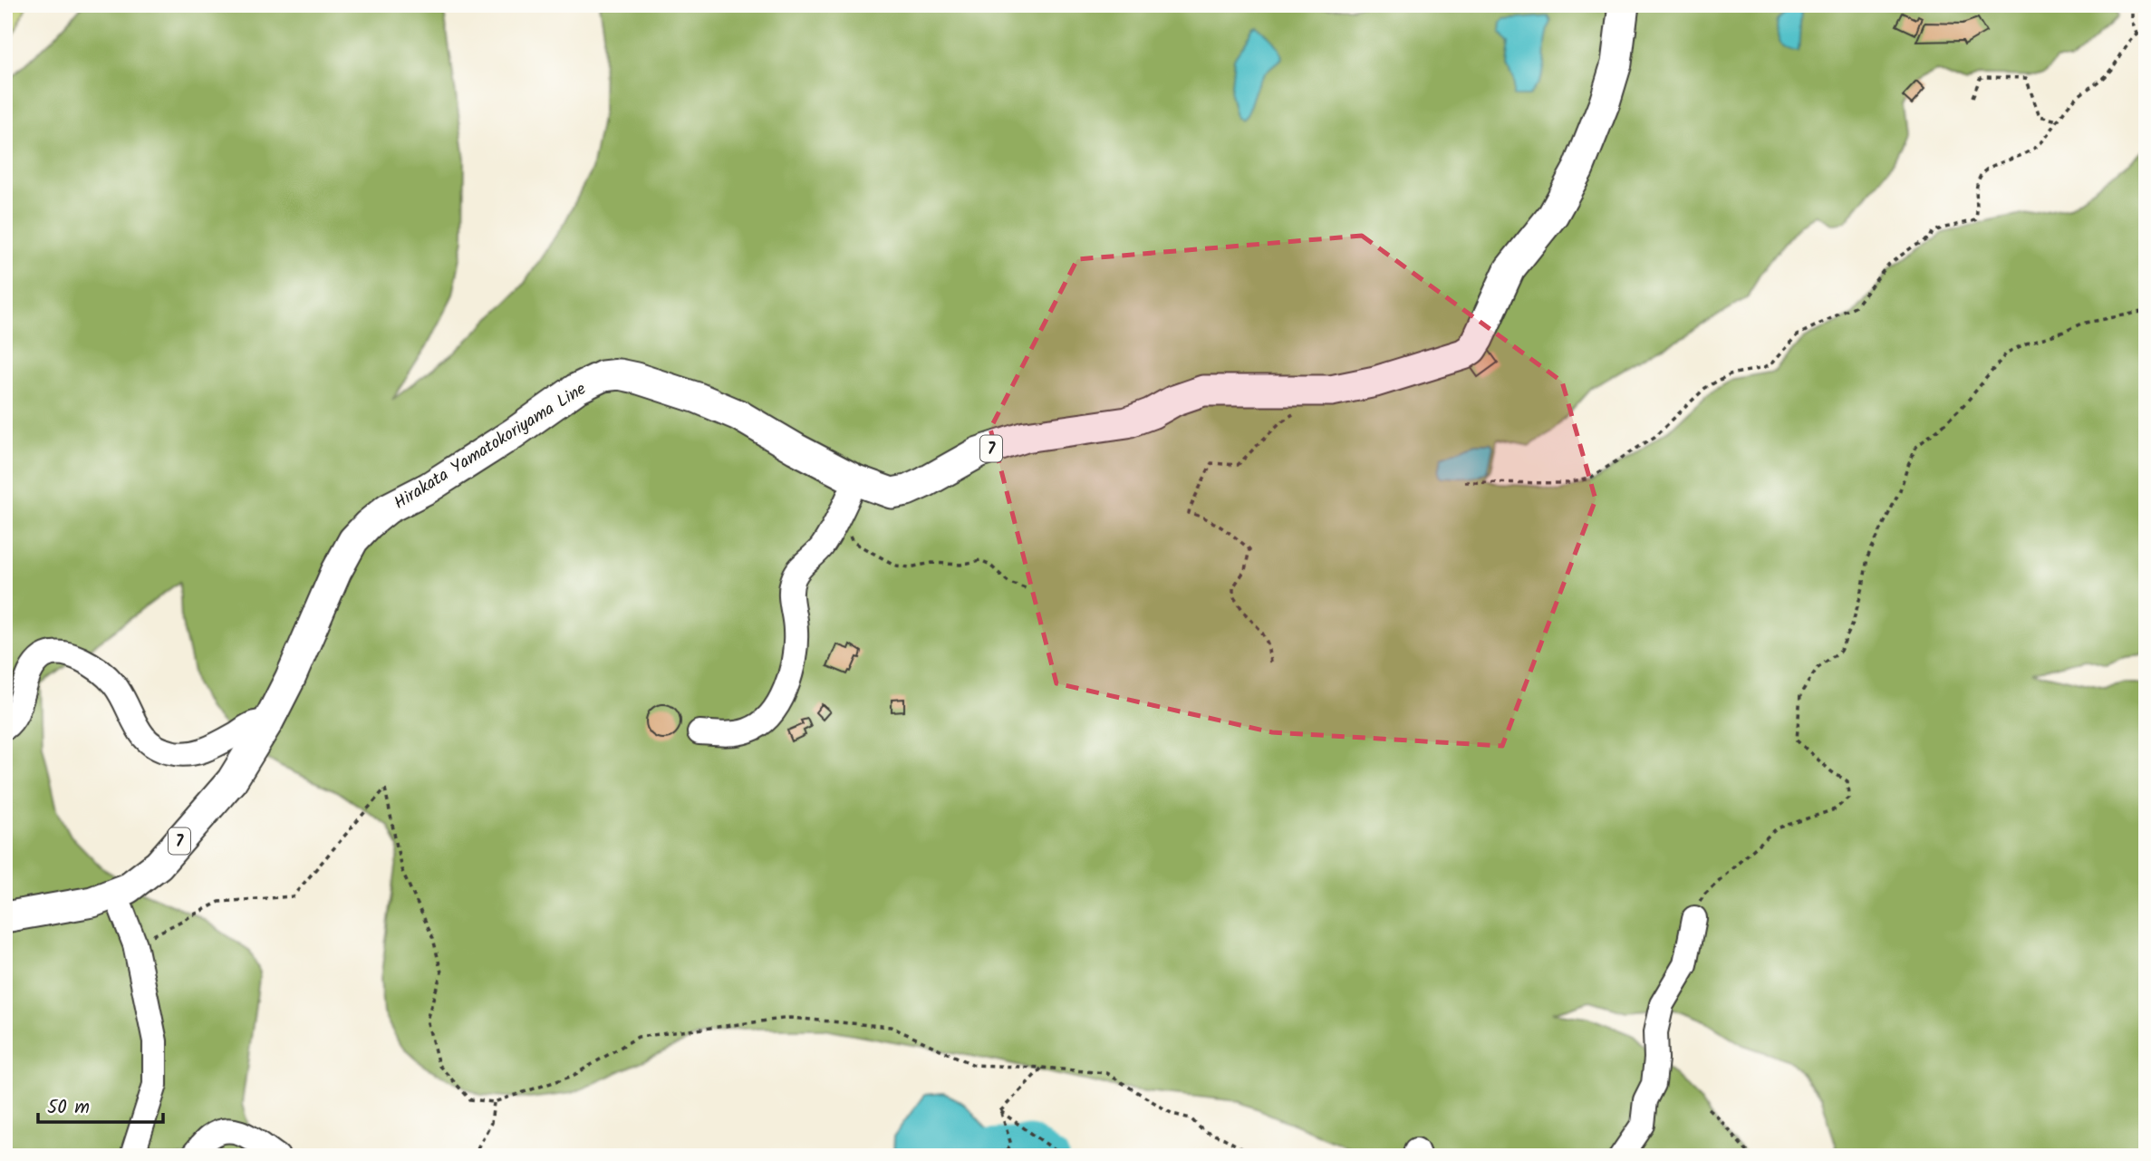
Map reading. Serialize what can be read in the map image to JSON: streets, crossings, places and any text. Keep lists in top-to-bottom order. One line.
{"streets":{"main road":["Hirakata Yamatokoriyama Line","7"]},"scale_bar":"50 m"}
